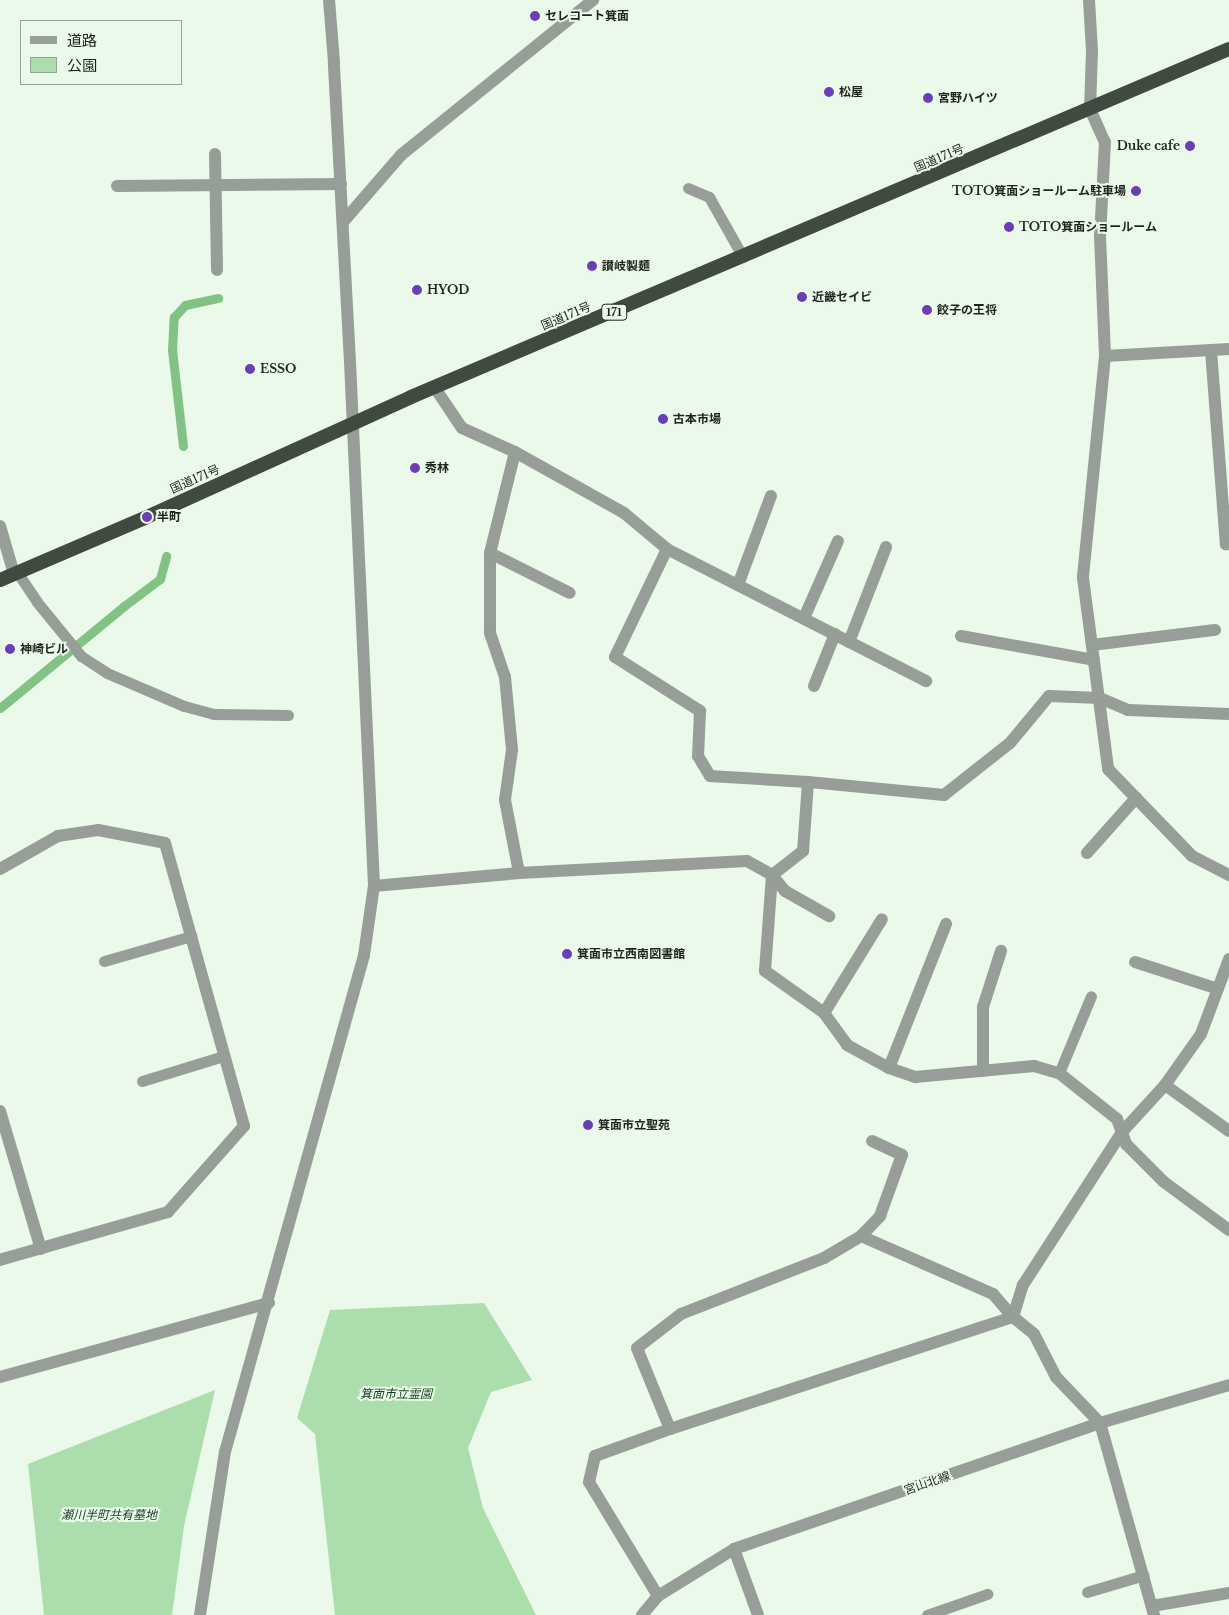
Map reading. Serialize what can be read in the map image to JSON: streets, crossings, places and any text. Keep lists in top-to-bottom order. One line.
{"streets":{"highway":["国道171号","171"],"street":["宮山北線"]},"parks":["箕面市立霊園","瀬川半町共有墓地"],"places":["セレコート箕面","松屋","宮野ハイツ","Duke cafe","TOTO箕面ショールーム駐車場","TOTO箕面ショールーム","讃岐製麺","HYOD","近畿セイビ","餃子の王将","ESSO","古本市場","秀林","半町","神崎ビル","箕面市立西南図書館","箕面市立聖苑"],"legend":["道路","公園"]}
